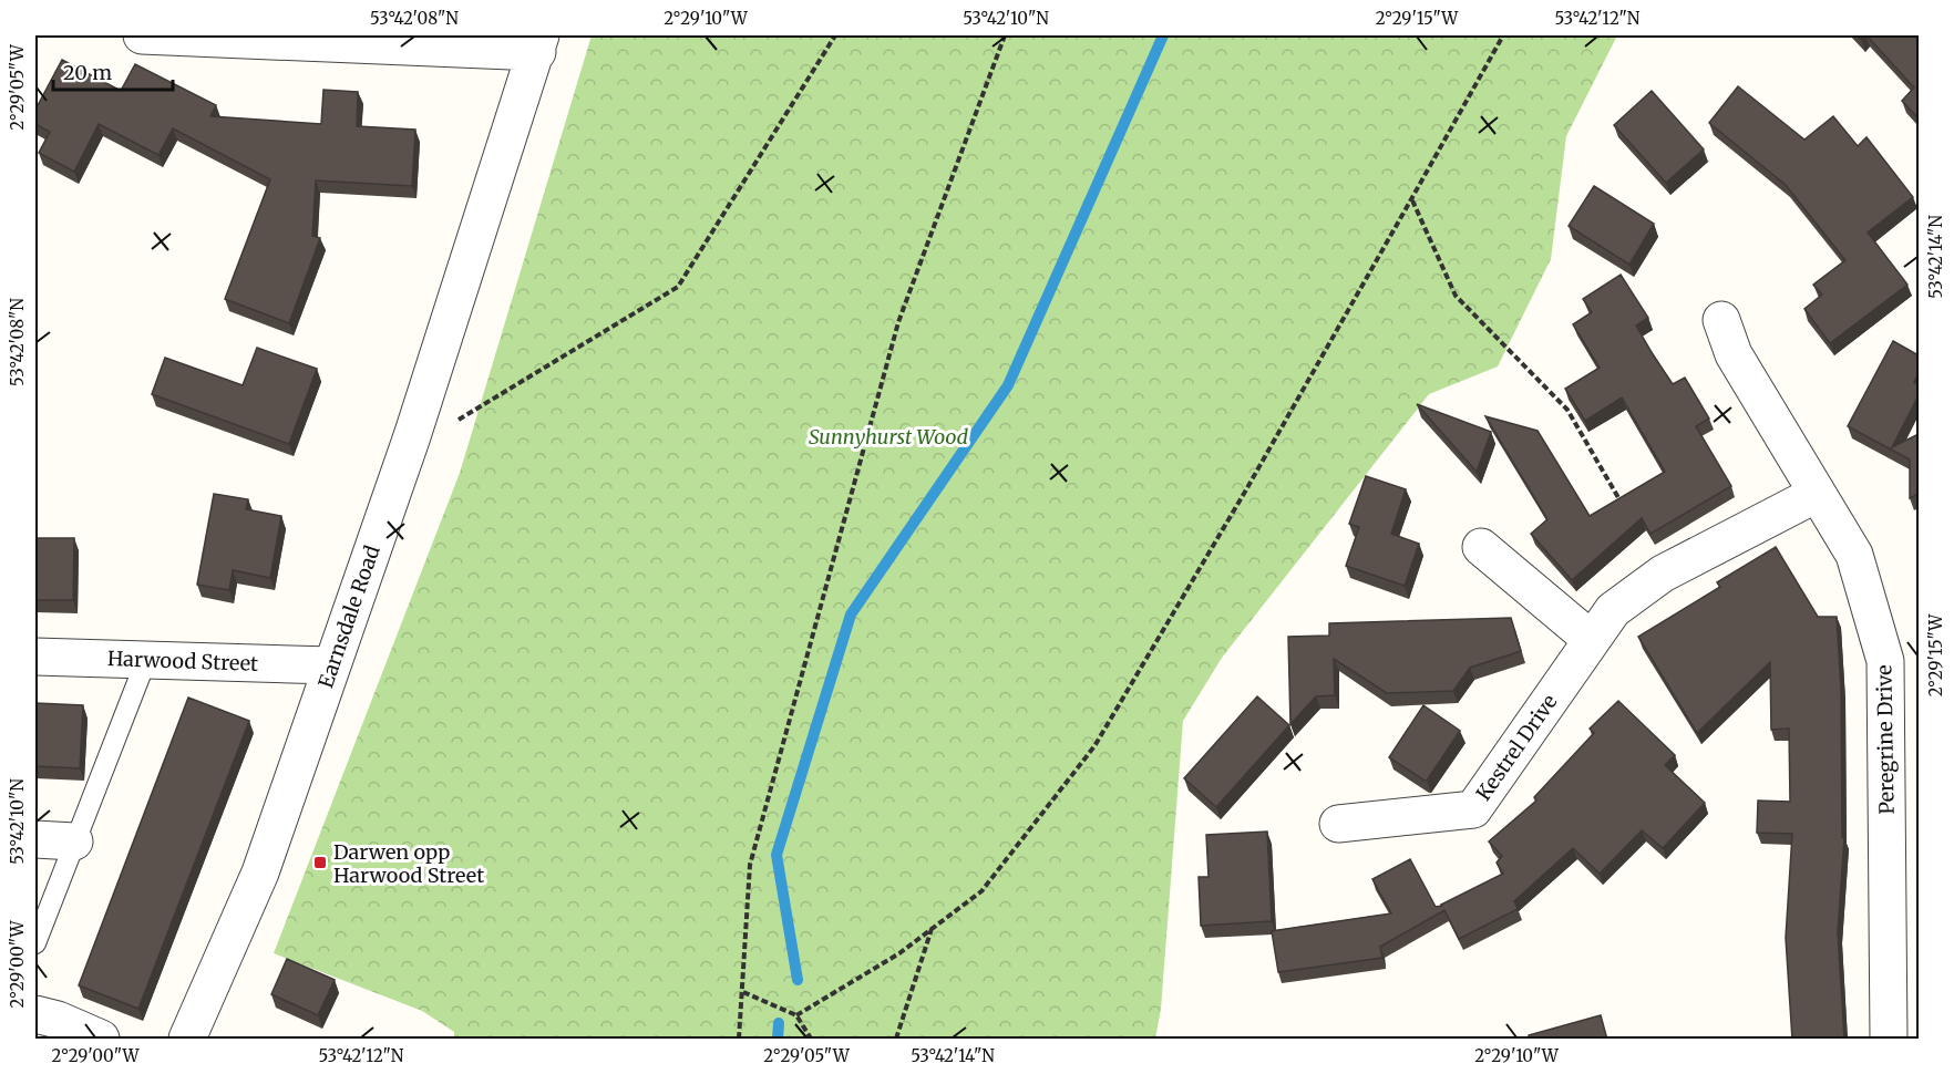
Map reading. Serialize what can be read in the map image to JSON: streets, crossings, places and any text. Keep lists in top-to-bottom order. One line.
{"streets":{"street":["Earnsdale Road","Harwood Street","Peregrine Drive","Kestrel Drive"]},"crossings":[["Earnsdale Road","Harwood Street"],["Peregrine Drive","Kestrel Drive"]],"parks":["Sunnyhurst Wood"],"places":{"transit":["Darwen opp Harwood Street"]},"scale_bar":"20 m","coordinates":["53°42'08\"N","2°29'10\"W","53°42'10\"N","2°29'15\"W","53°42'12\"N","2°29'05\"W","53°42'14\"N","2°29'00\"W"]}
